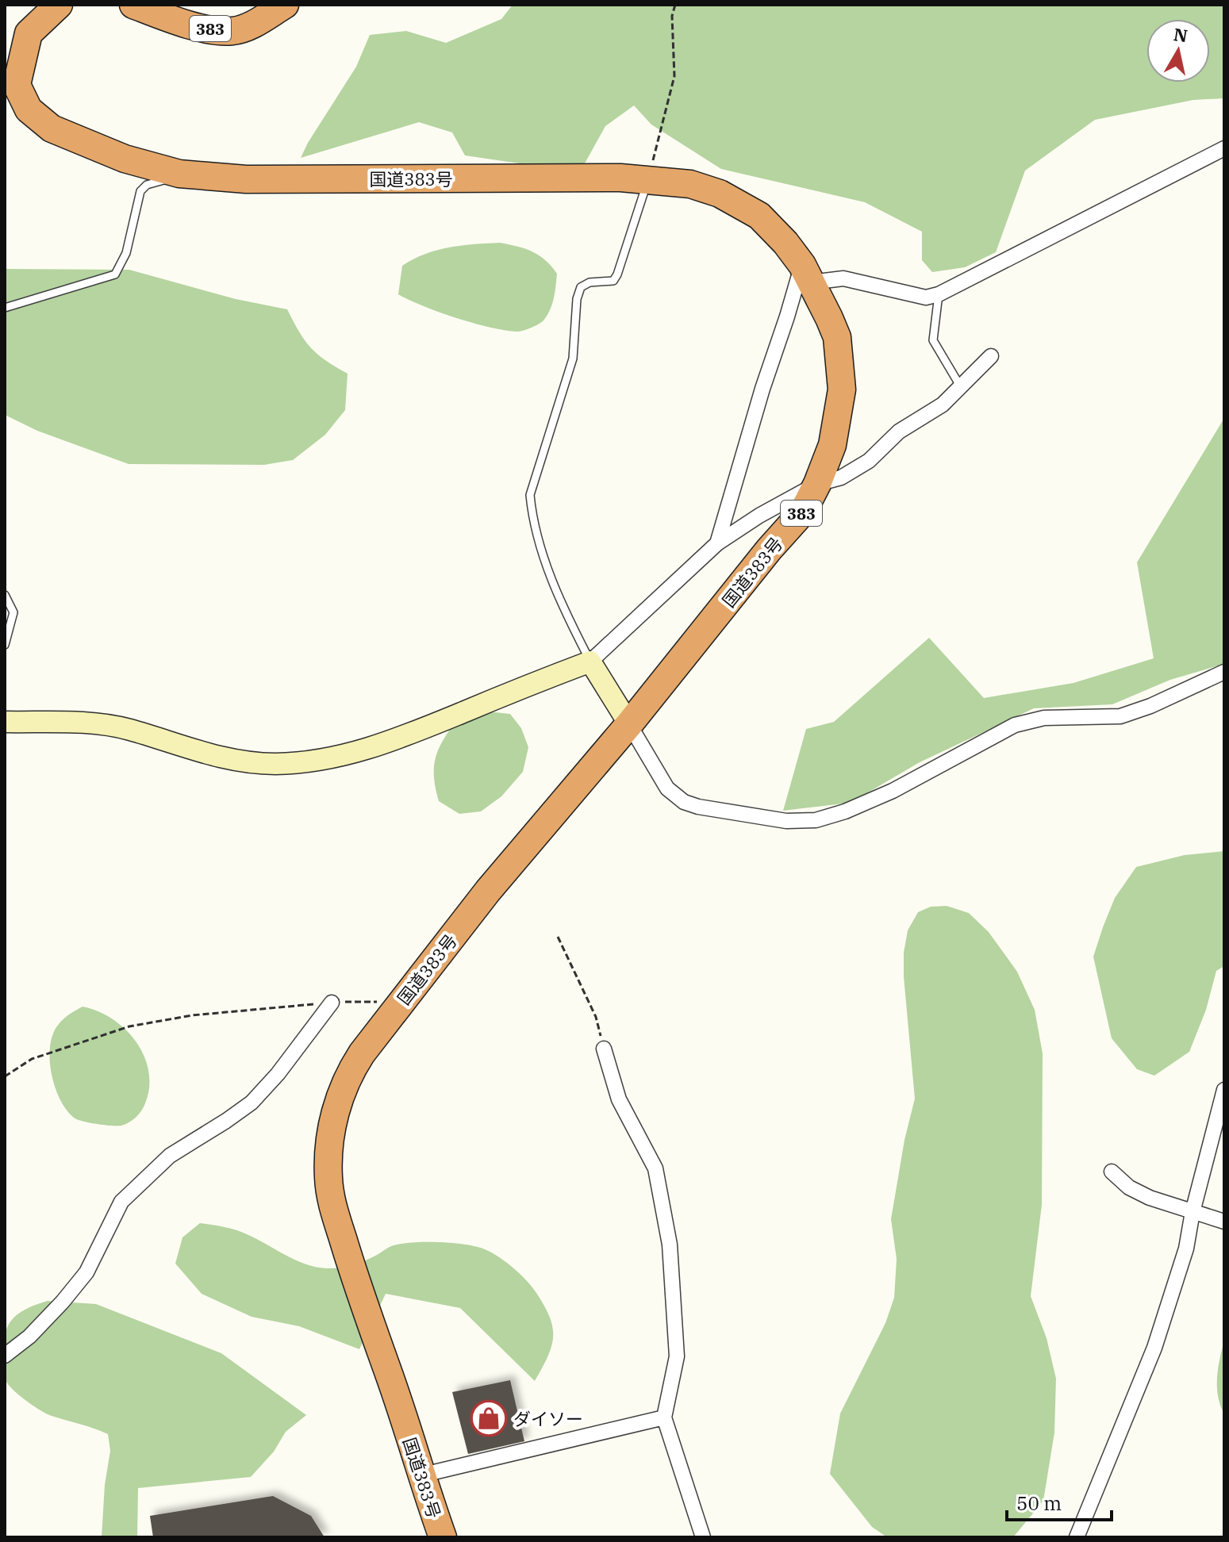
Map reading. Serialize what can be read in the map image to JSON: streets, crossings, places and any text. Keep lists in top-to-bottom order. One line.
{"streets":{"highway":["383","国道383号"]},"places":{"shop":["ダイソー"]},"scale_bar":"50 m","north":"top"}
